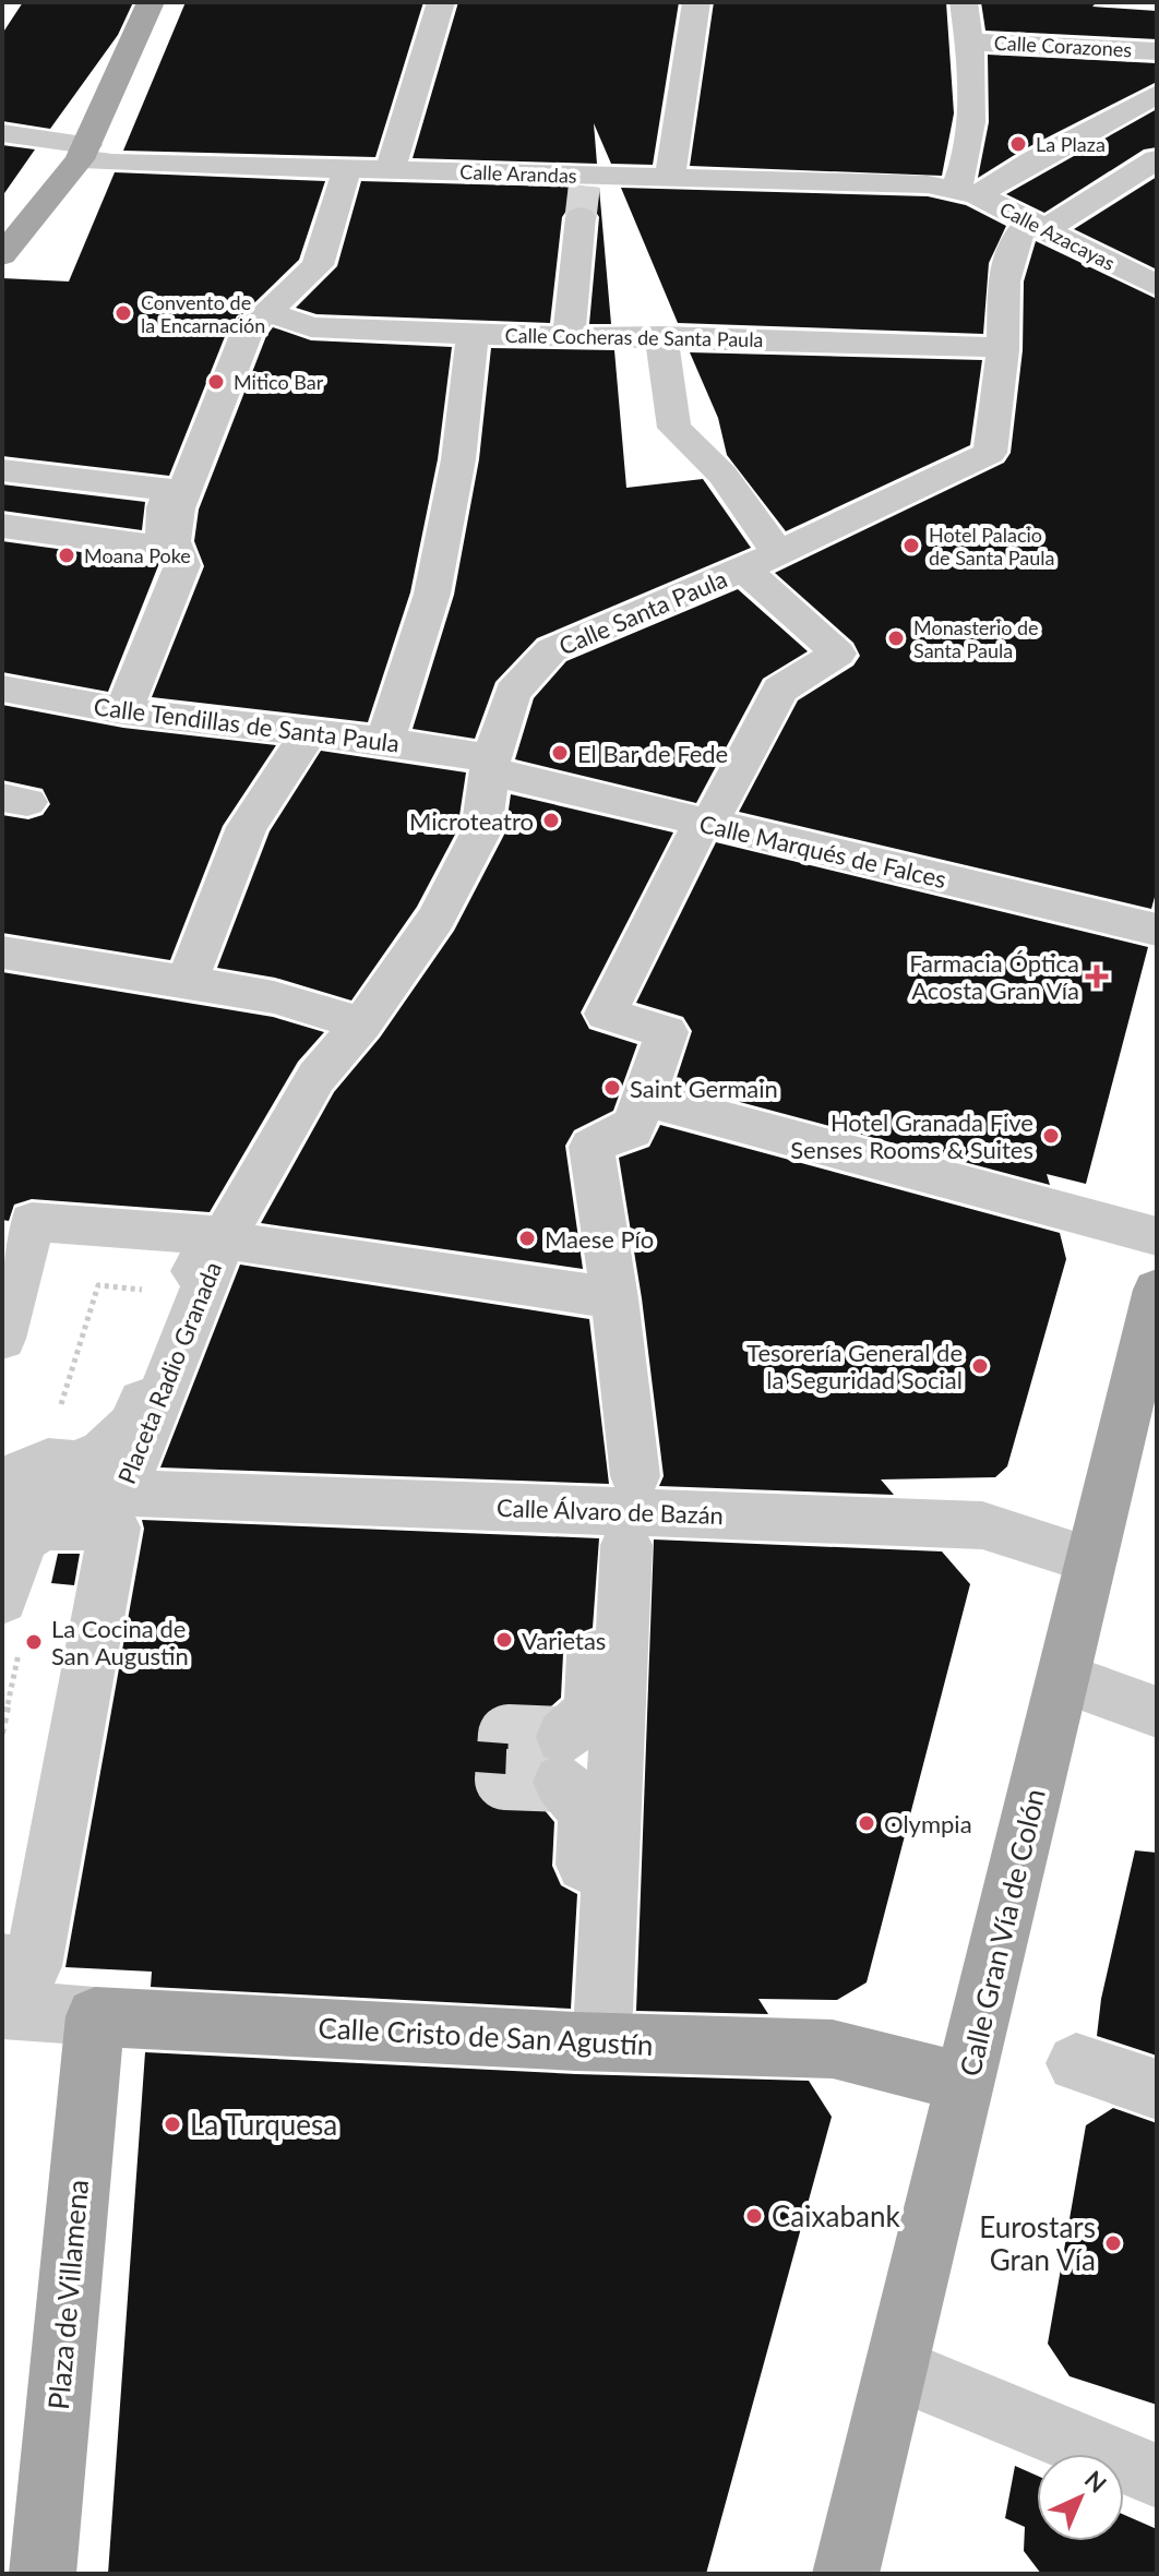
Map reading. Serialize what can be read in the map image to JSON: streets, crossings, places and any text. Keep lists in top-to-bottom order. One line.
{"streets":{"main road":["Calle Gran Vía de Colón","Calle Cristo de San Agustín","Plaza de Villamena"],"street":["Calle Corazones","Calle Arandas","Calle Azacayas","Calle Cocheras de Santa Paula","Calle Santa Paula","Calle Tendillas de Santa Paula","Calle Marqués de Falces","Placeta Radio Granada","Calle Álvaro de Bazán"]},"crossings":[["Calle Arandas","Calle Azacayas"],["Calle Azacayas","Calle Santa Paula"],["Calle Cocheras de Santa Paula","Calle Santa Paula"],["Calle Santa Paula","Calle Tendillas de Santa Paula"],["Calle Santa Paula","Calle Marqués de Falces"],["Calle Santa Paula","Placeta Radio Granada"],["Calle Tendillas de Santa Paula","Calle Marqués de Falces"],["Placeta Radio Granada","Calle Álvaro de Bazán"],["Calle Álvaro de Bazán","Calle Gran Vía de Colón"],["Calle Gran Vía de Colón","Calle Cristo de San Agustín"],["Calle Cristo de San Agustín","Plaza de Villamena"]],"places":{"other":["La Plaza","Convento de la Encarnación","Mitico Bar","Hotel Palacio de Santa Paula","Moana Poke","Monasterio de Santa Paula","El Bar de Fede","Microteatro","Saint Germain","Hotel Granada Five Senses Rooms & Suites","Maese Pío","Tesorería General de la Seguridad Social","Varietas","La Cocina de San Augustin","Olympia","La Turquesa","Caixabank","Eurostars Gran Vía"],"health":["Farmacia Óptica Acosta Gran Vía"]},"north":"top right"}
